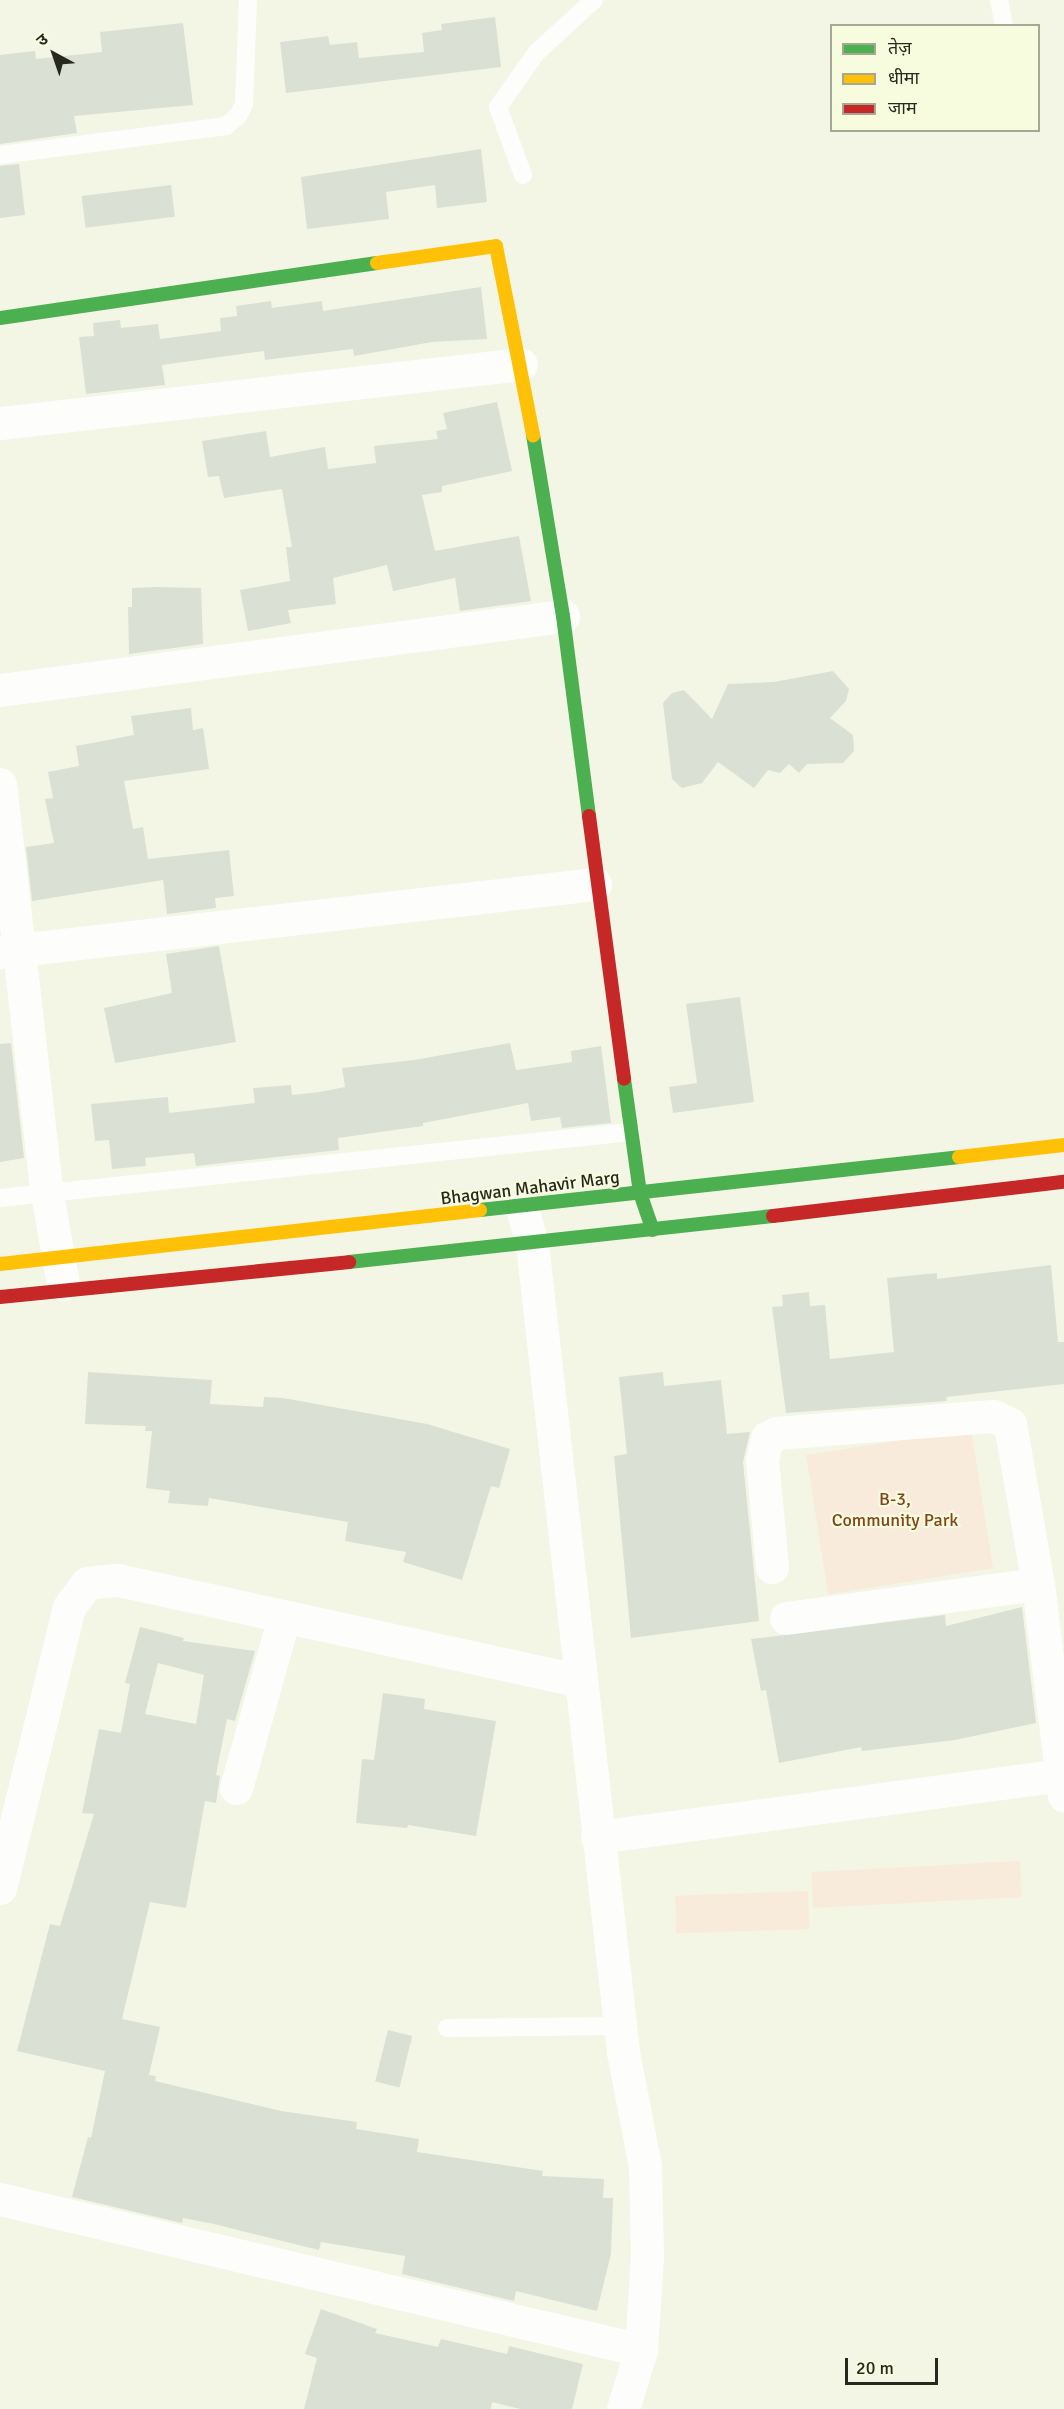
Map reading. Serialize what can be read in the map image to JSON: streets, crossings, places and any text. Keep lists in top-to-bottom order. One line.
{"streets":{"street":["Bhagwan Mahavir Marg"]},"parks":["B-3, Community Park"],"legend":["तेज़","धीमा","जाम"],"scale_bar":"20 m","north":"top left"}
